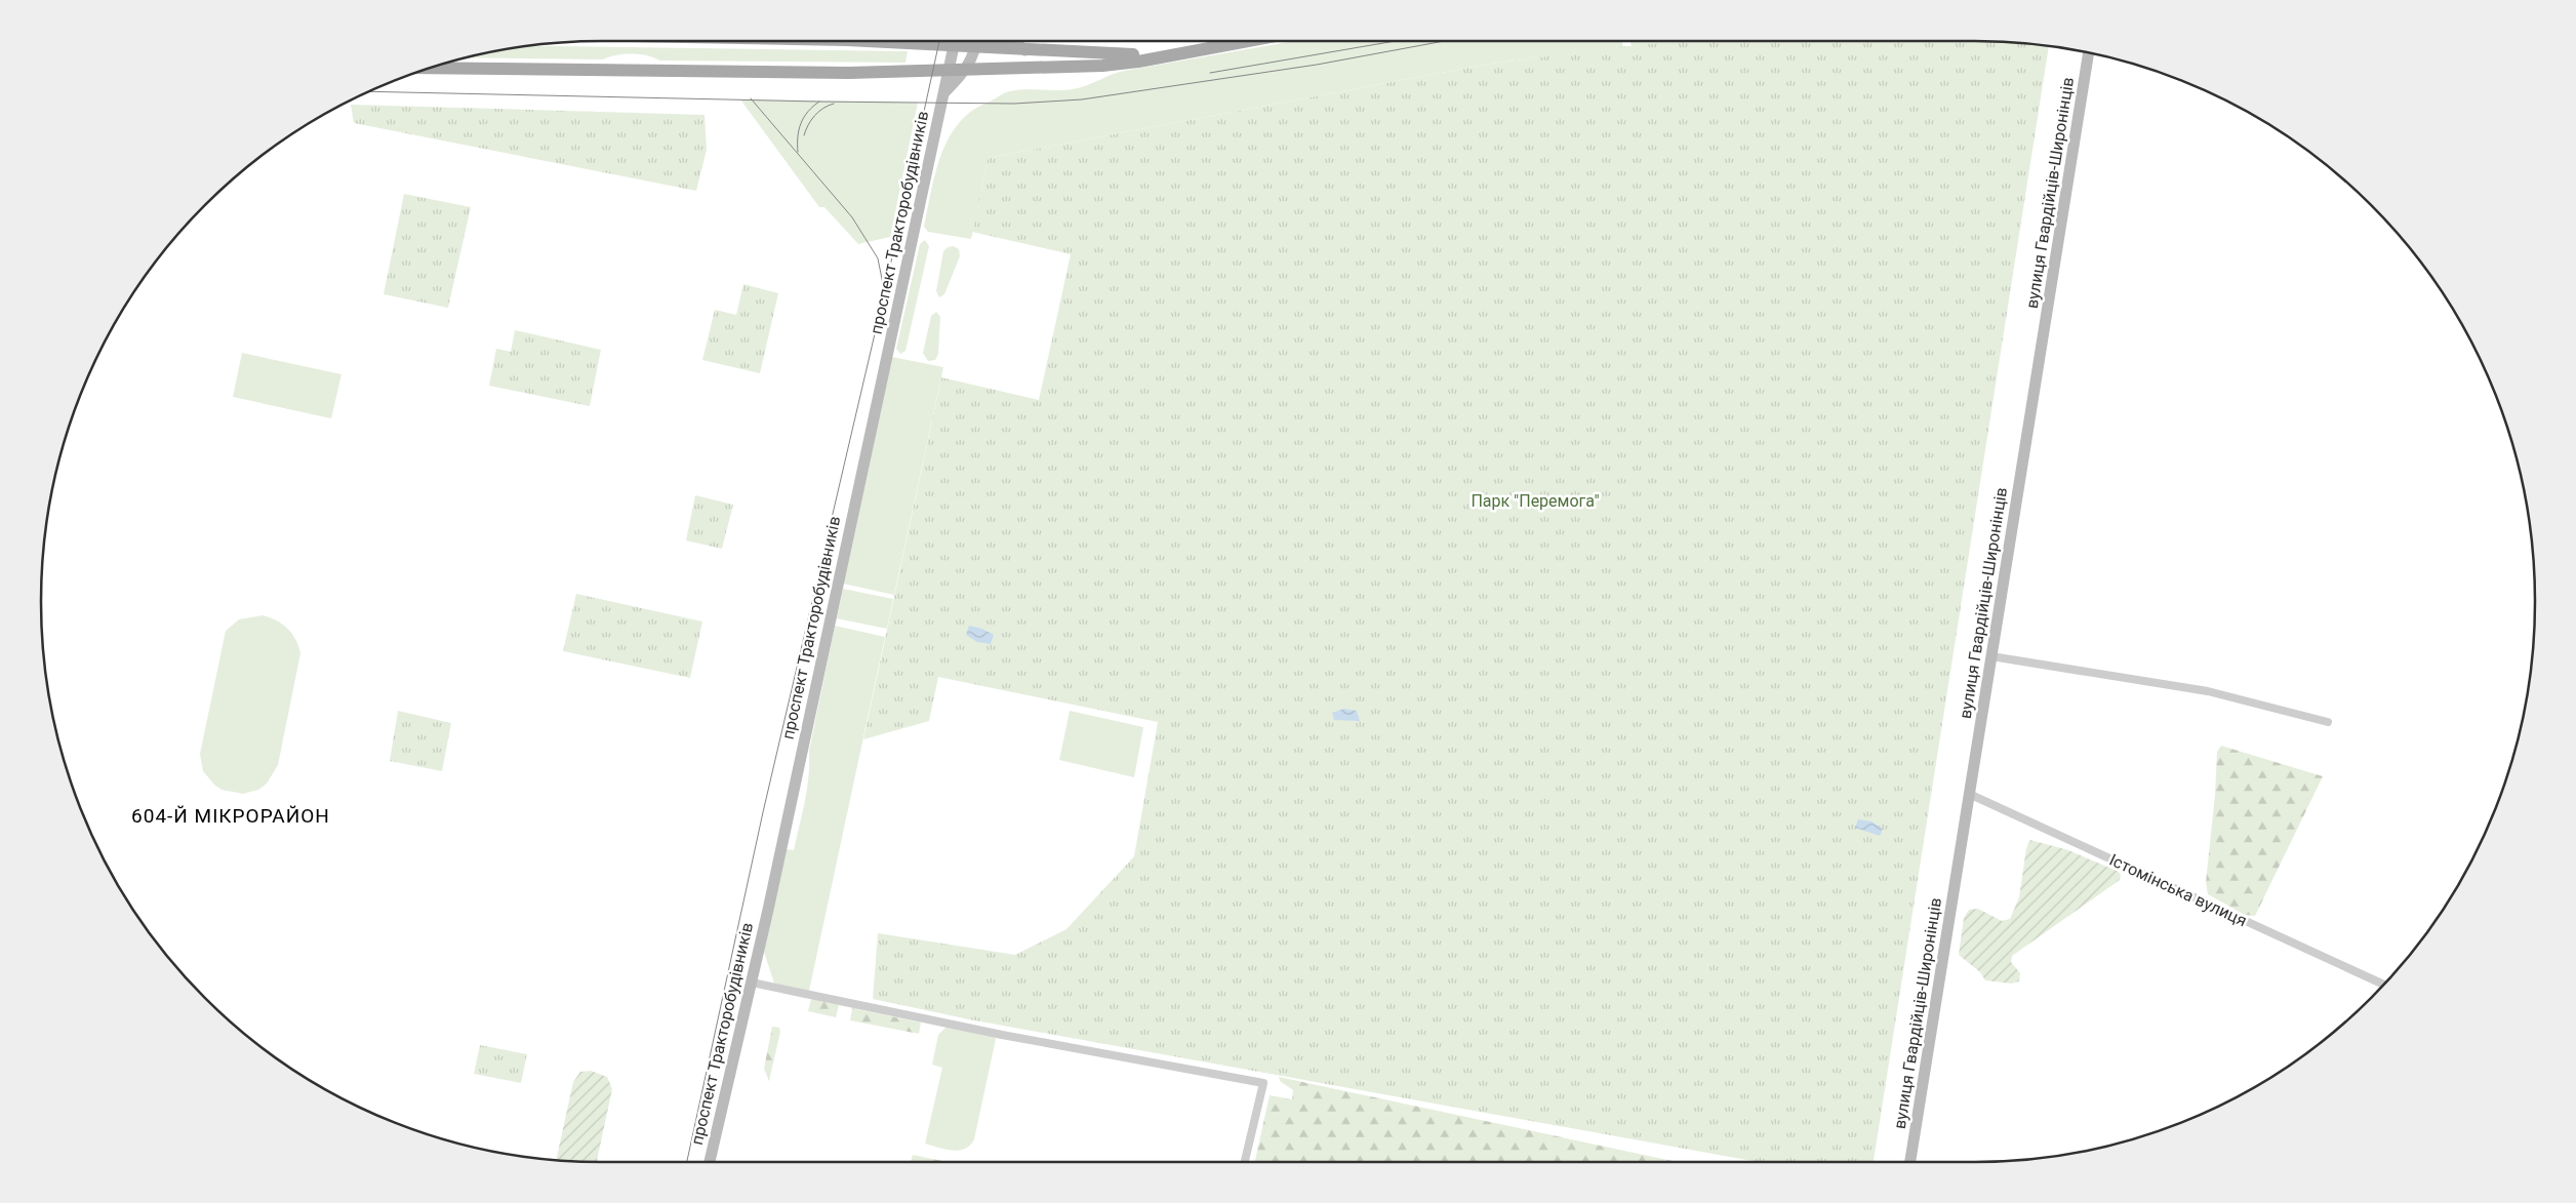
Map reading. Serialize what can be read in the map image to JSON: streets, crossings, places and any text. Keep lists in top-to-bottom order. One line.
{"streets":{"main road":["вулиця Гвардійців-Широнінців","проспект Тракторобудівників"],"street":["Істомінська вулиця"]},"crossings":[["вулиця Гвардійців-Широнінців","Істомінська вулиця"]],"districts":["604-Й МІКРОРАЙОН"],"parks":["Парк \"Перемога\""]}
